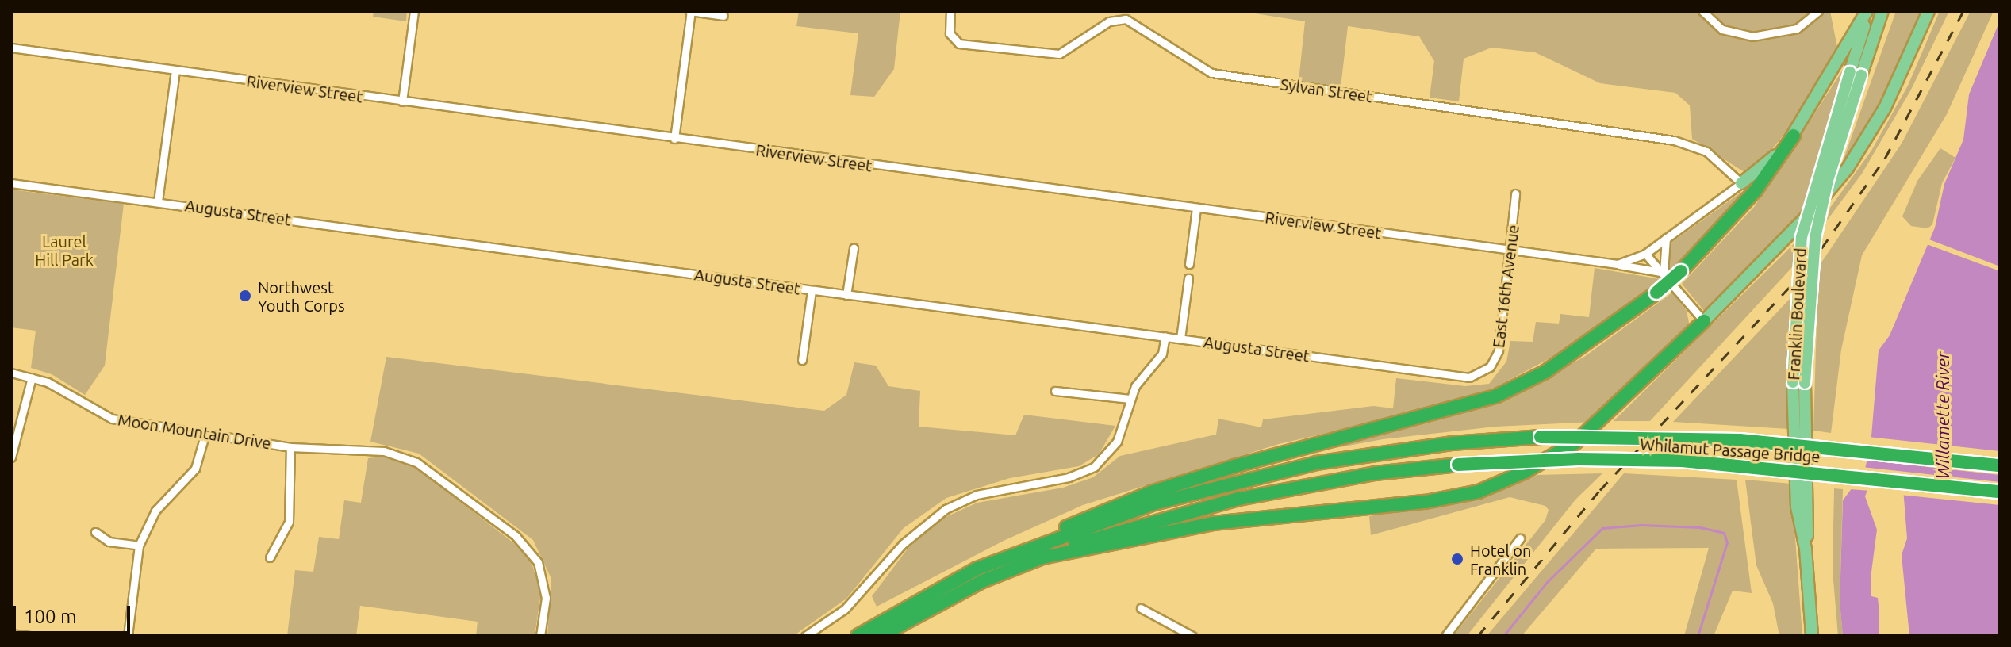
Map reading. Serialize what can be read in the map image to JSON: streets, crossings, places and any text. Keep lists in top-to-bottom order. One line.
{"streets":{"highway":["Whilamut Passage Bridge"],"main road":["Franklin Boulevard"],"street":["Riverview Street","Sylvan Street","Augusta Street","East 16th Avenue","Moon Mountain Drive"]},"crossings":[["Riverview Street","Sylvan Street"],["Riverview Street","East 16th Avenue"],["Augusta Street","East 16th Avenue"]],"water":["Willamette River"],"parks":["Laurel Hill Park"],"places":["Northwest Youth Corps","Hotel on Franklin"],"scale_bar":"100 m"}
